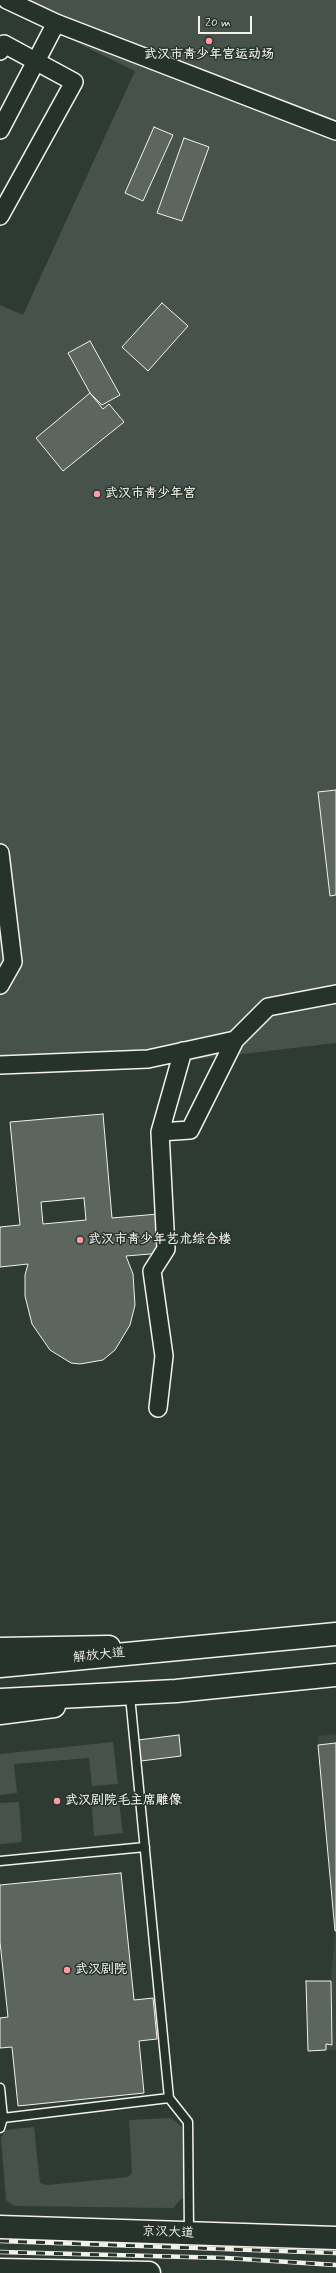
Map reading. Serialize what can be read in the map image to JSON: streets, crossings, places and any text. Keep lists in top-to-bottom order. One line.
{"streets":{"main road":["解放大道","京汉大道"]},"places":["武汉市青少年宫运动场","武汉市青少年宫","武汉市青少年艺术综合楼","武汉剧院毛主席雕像","武汉剧院"],"scale_bar":"20 m"}
